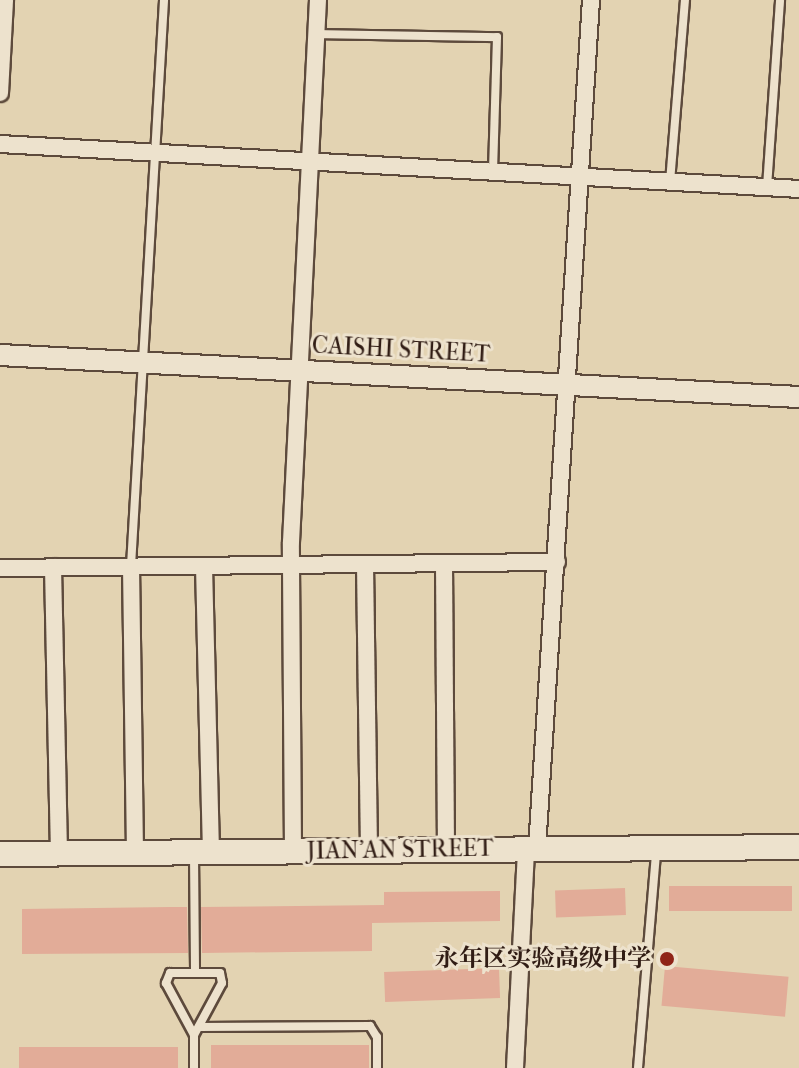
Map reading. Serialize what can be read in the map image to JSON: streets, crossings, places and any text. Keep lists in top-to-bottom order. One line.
{"streets":{"main road":["JIAN'AN STREET"],"street":["CAISHI STREET"]},"places":["永年区实验高级中学"]}
